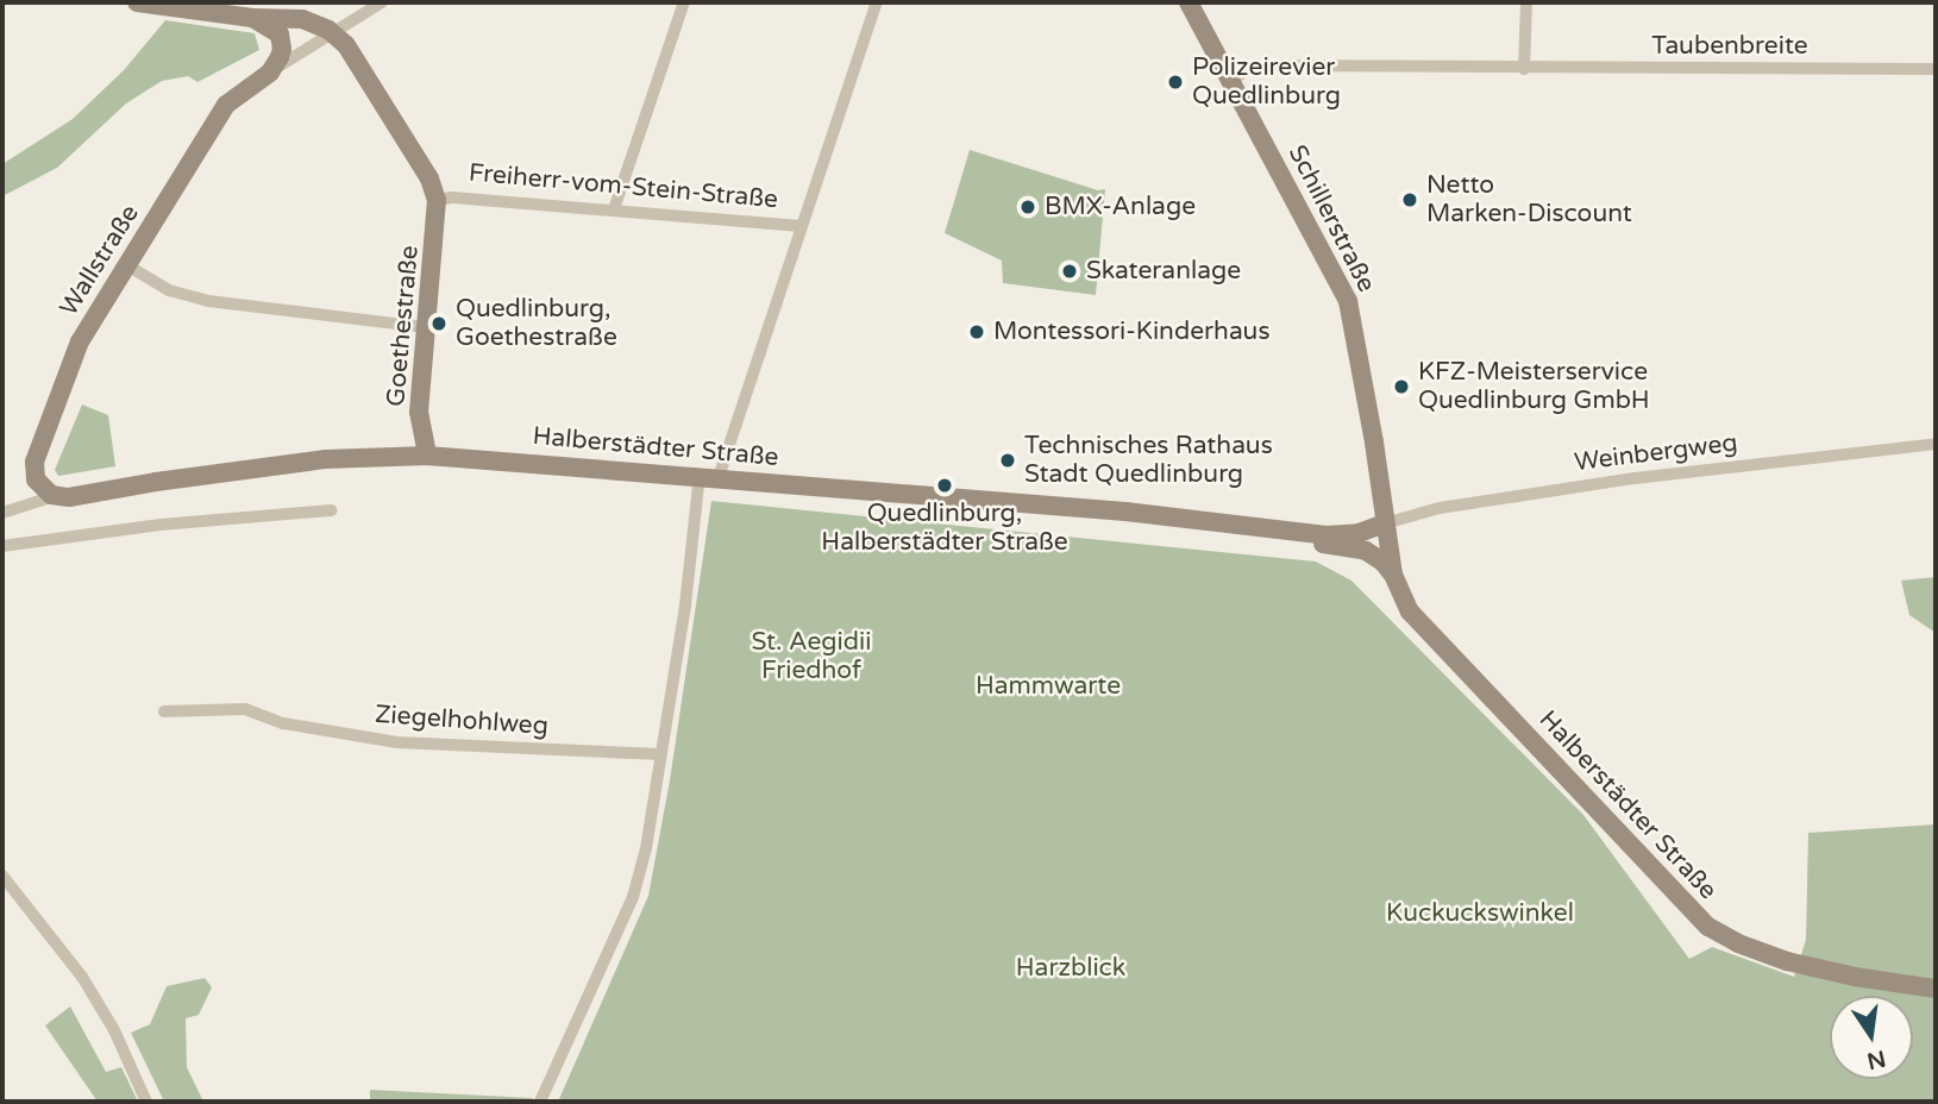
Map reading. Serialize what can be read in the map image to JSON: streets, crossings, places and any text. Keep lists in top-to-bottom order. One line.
{"streets":{"main road":["Freiherr-vom-Stein-Straße","Schillerstraße","Wallstraße","Goethestraße","Halberstädter Straße"],"street":["Taubenbreite","Weinbergweg","Ziegelhohlweg"]},"crossings":[["Taubenbreite","Schillerstraße"],["Freiherr-vom-Stein-Straße","Wallstraße"],["Freiherr-vom-Stein-Straße","Goethestraße"],["Schillerstraße","Halberstädter Straße"],["Schillerstraße","Weinbergweg"],["Wallstraße","Halberstädter Straße"],["Goethestraße","Halberstädter Straße"]],"parks":["St. Aegidii Friedhof","Hammwarte","Kuckuckswinkel","Harzblick"],"places":["Polizeirevier Quedlinburg","Netto Marken-Discount","BMX-Anlage","Skateranlage","Quedlinburg, Goethestraße","Montessori-Kinderhaus","KFZ-Meisterservice Quedlinburg GmbH","Technisches Rathaus Stadt Quedlinburg","Quedlinburg, Halberstädter Straße"],"north":"bottom"}
